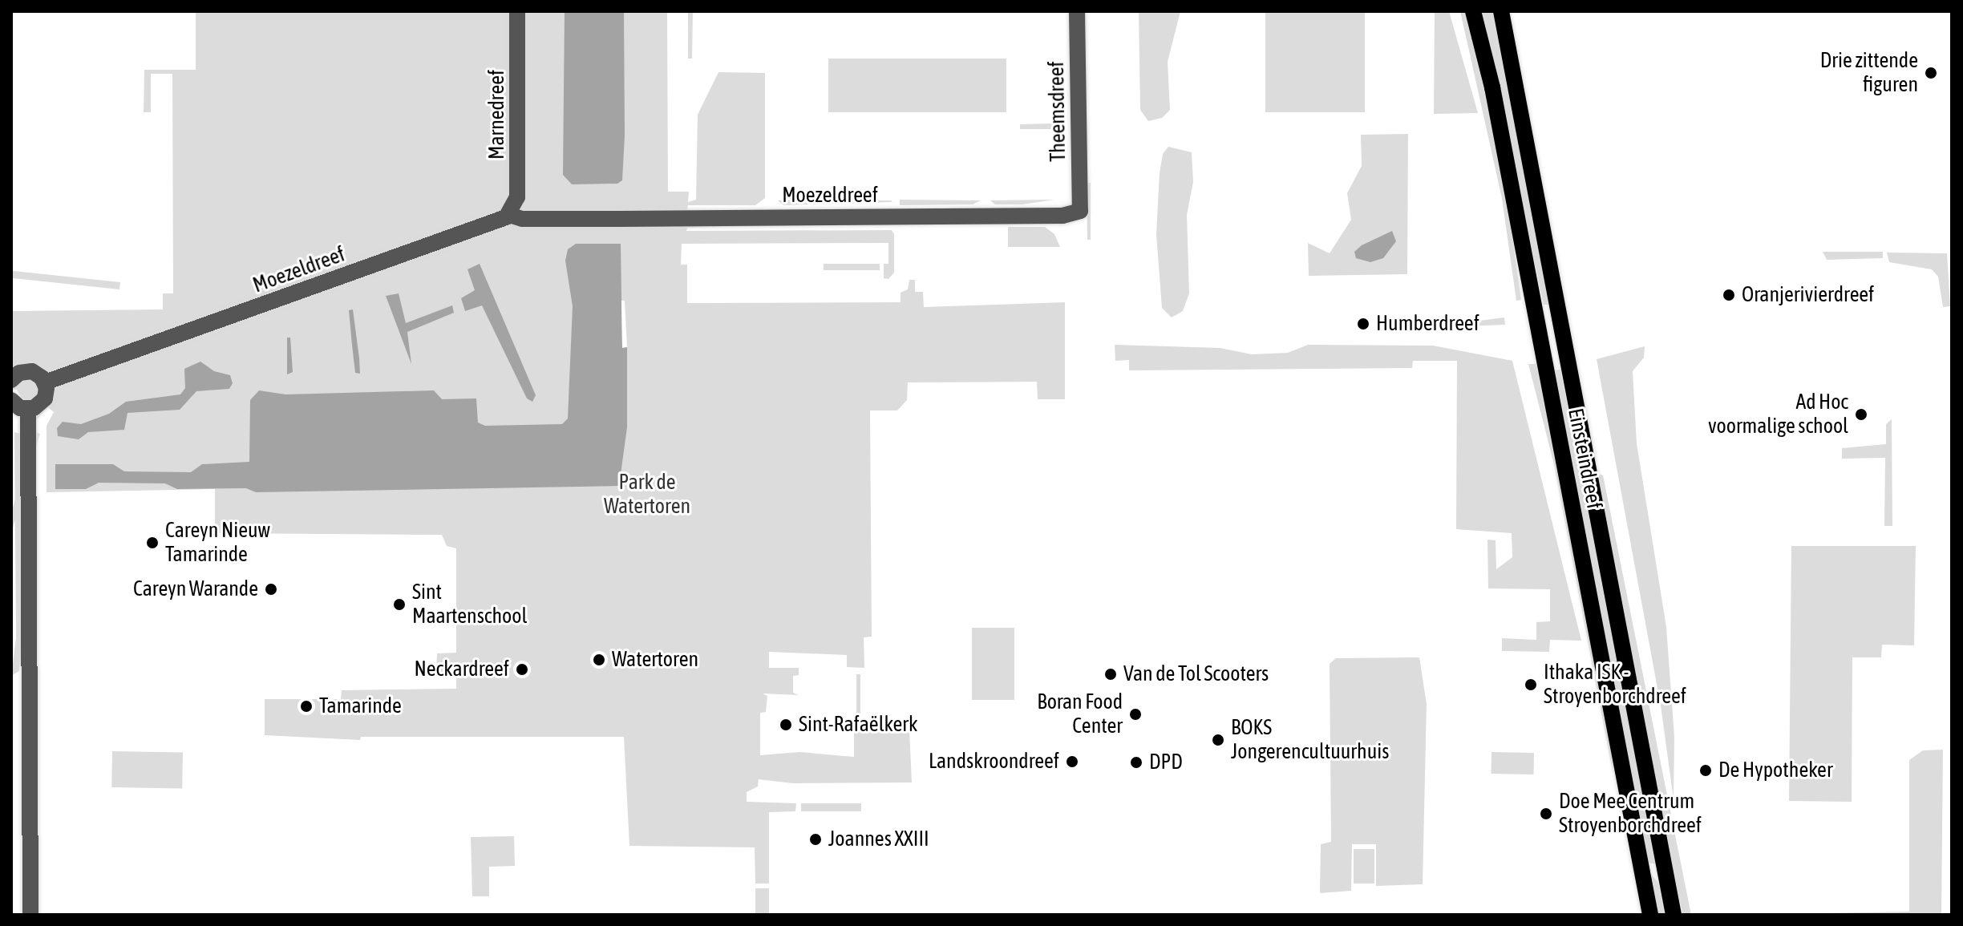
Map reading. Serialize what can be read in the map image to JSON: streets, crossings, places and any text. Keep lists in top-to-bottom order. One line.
{"streets":{"main road":["Einsteindreef"],"street":["Theemsdreef","Marnedreef","Moezeldreef"]},"crossings":[["Theemsdreef","Moezeldreef"],["Marnedreef","Moezeldreef"]],"parks":["Park de Watertoren"],"places":["Drie zittende figuren","Oranjerivierdreef","Humberdreef","Ad Hoc voormalige school","Careyn Nieuw Tamarinde","Careyn Warande","Sint Maartenschool","Watertoren","Neckardreef","Van de Tol Scooters","Ithaka ISK - Stroyenborchdreef","Tamarinde","Boran Food Center","Sint-Rafaëlkerk","BOKS Jongerencultuurhuis","Landskroondreef","DPD","De Hypotheker","Doe Mee Centrum Stroyenborchdreef","Joannes XXIII"]}
